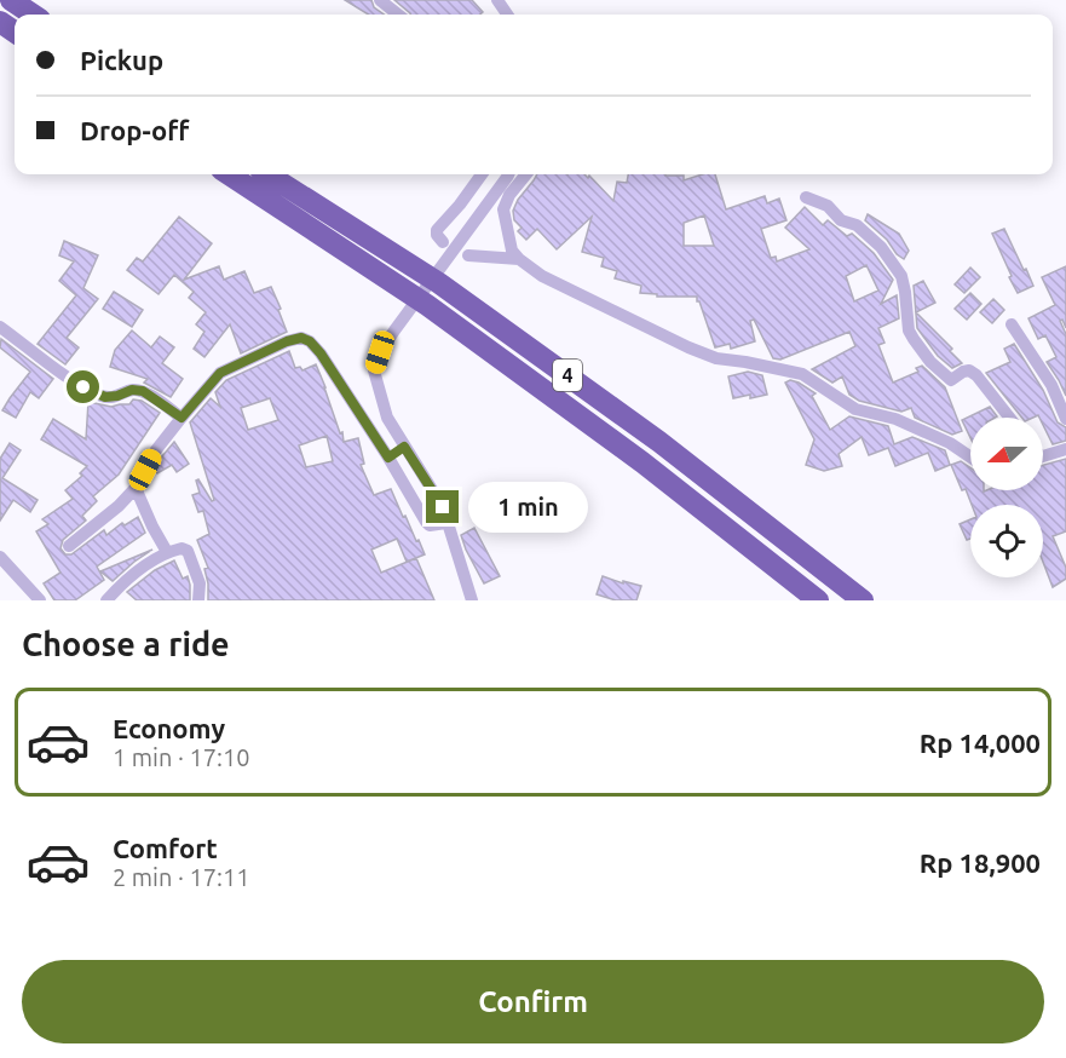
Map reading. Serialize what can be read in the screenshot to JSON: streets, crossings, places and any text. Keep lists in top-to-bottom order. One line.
{"streets":{"highway":["4"]},"north":"left","page":{"banner":["Pickup","Drop-off"],"bubble":"1 min","heading":"Choose a ride","list":[{"name":"Economy","note":"1 min · 17:10","value":"Rp 14,000"},{"name":"Comfort","note":"2 min · 17:11","value":"Rp 18,900"}],"buttons":"Confirm"}}
